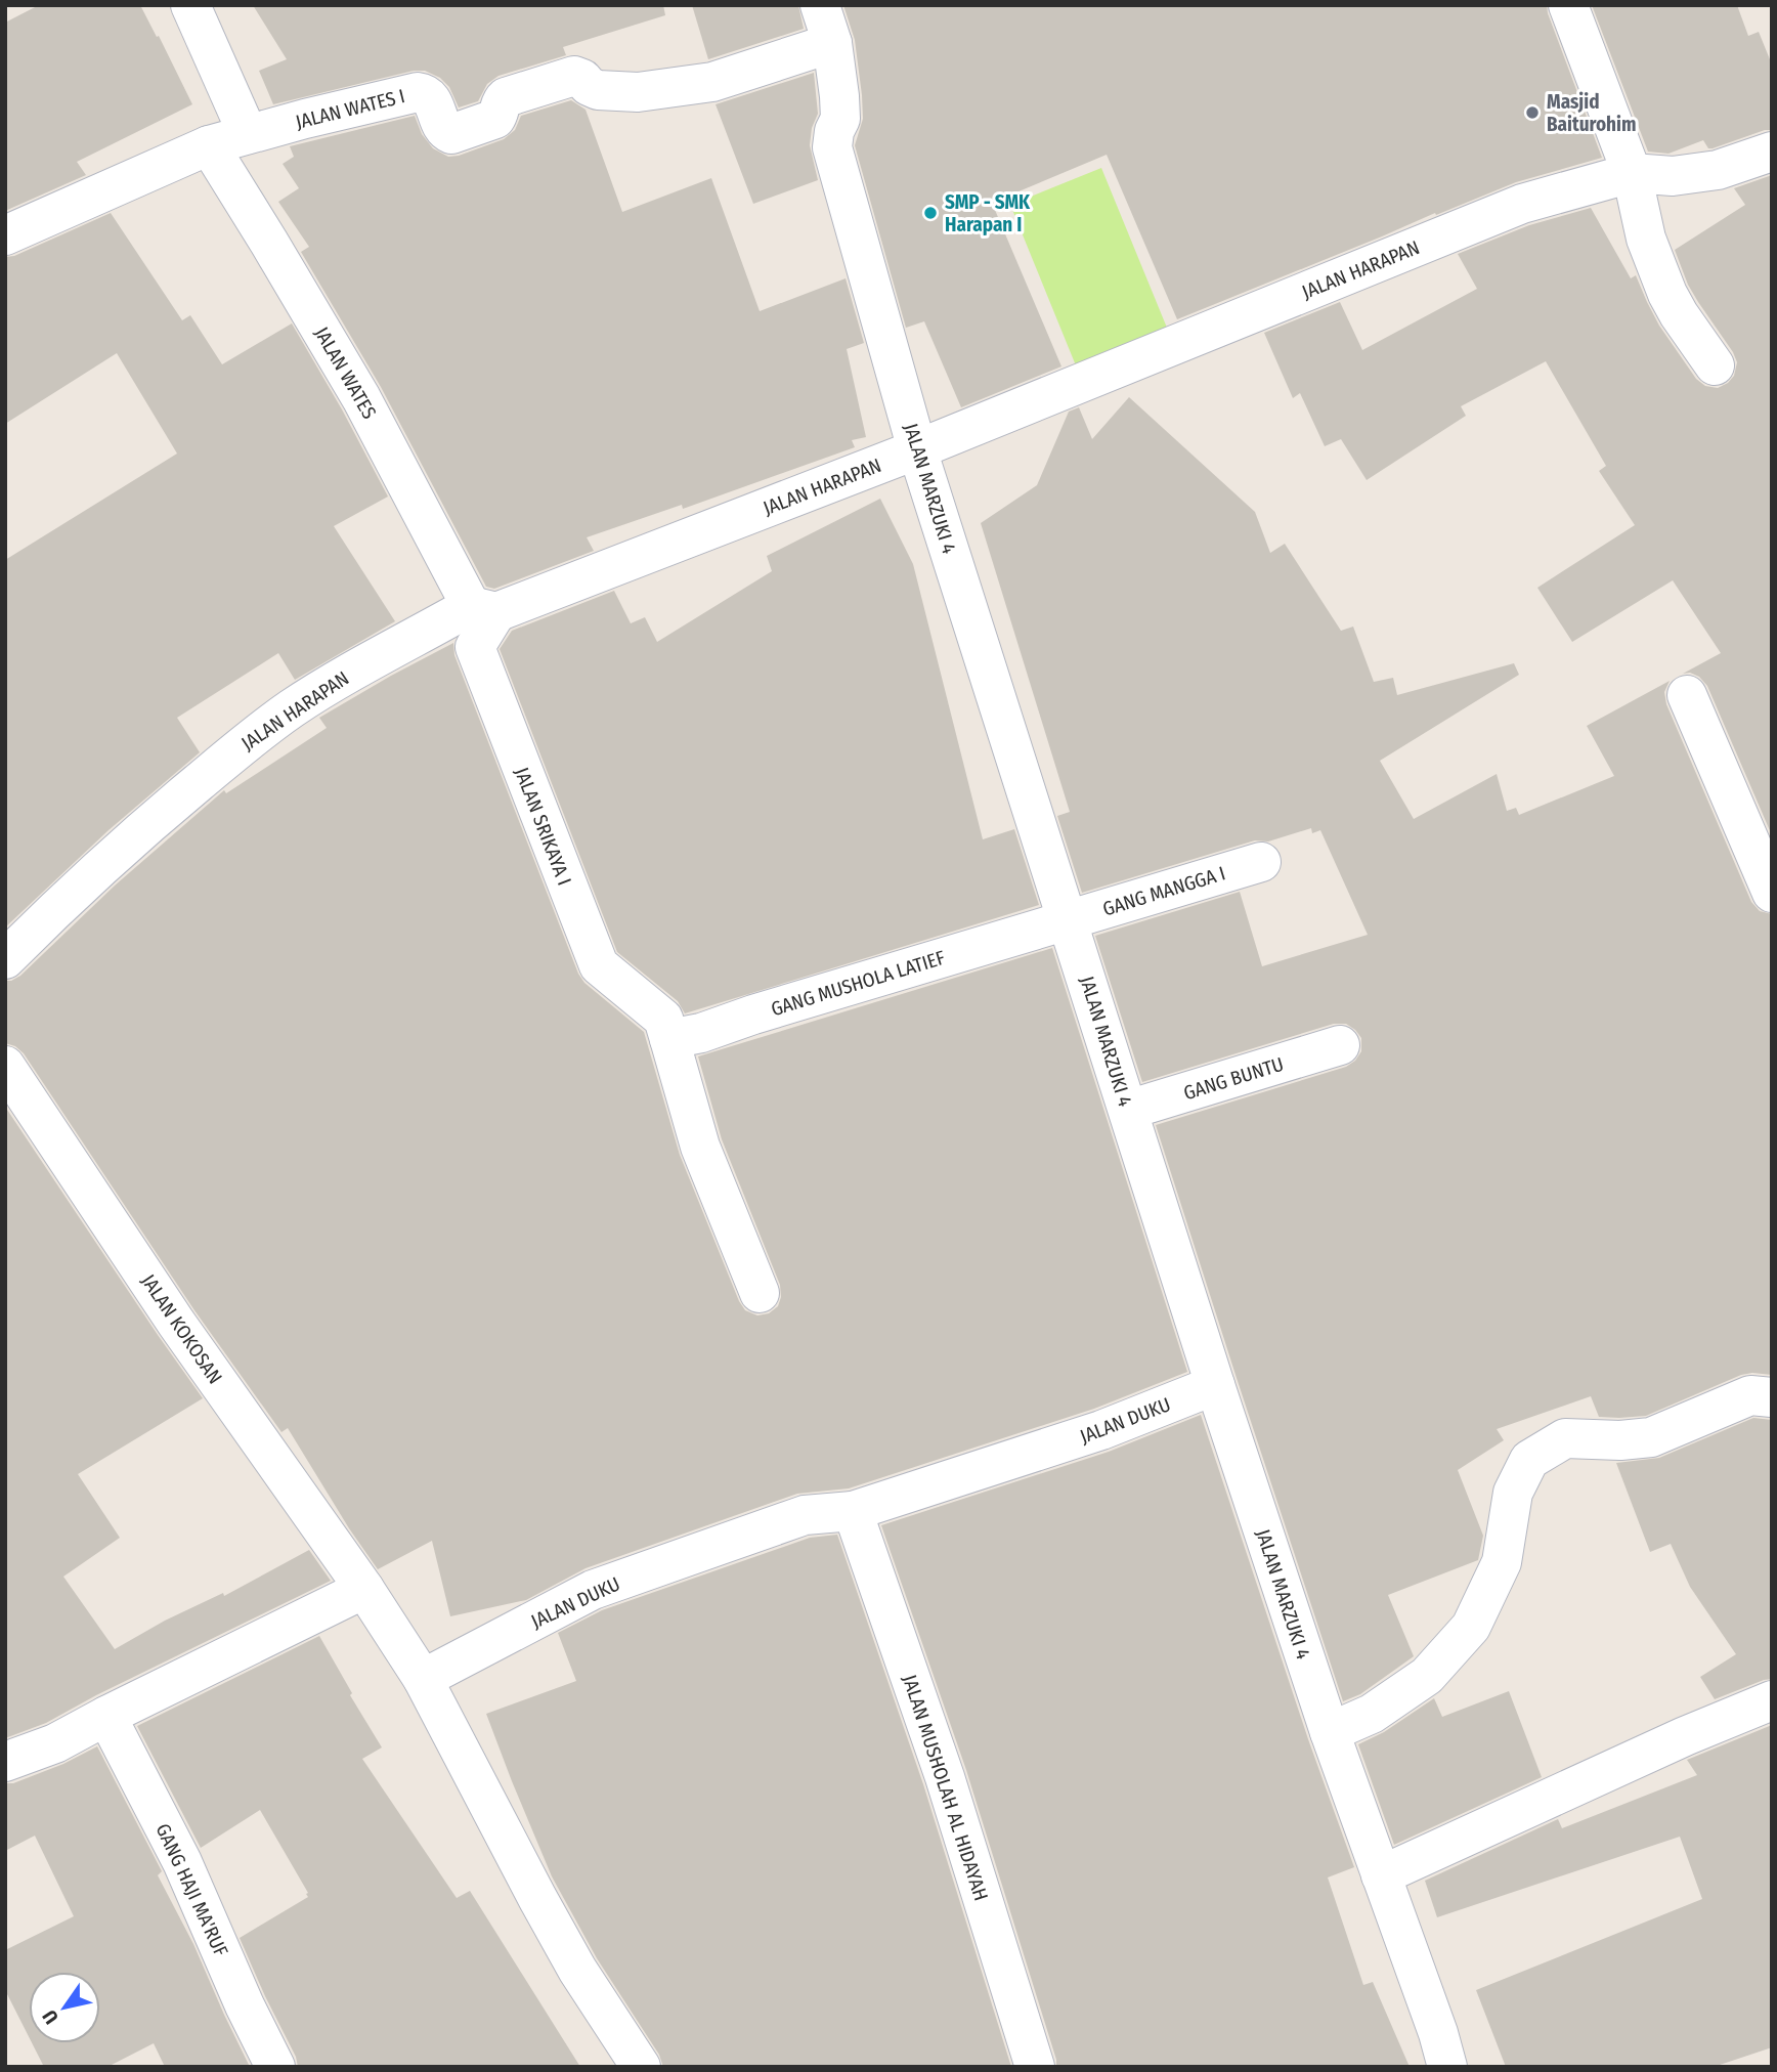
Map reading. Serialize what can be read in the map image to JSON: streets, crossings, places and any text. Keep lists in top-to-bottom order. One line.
{"streets":{"street":["JALAN WATES I","JALAN HARAPAN","JALAN WATES","JALAN MARZUKI 4","JALAN SRIKAYA I","GANG MANGGA I","GANG MUSHOLA LATIEF","GANG BUNTU","JALAN KOKOSAN","JALAN DUKU","JALAN MUSHOLAH AL HIDAYAH","GANG HAJI MA'RUF"]},"crossings":[["JALAN WATES I","JALAN WATES"],["JALAN WATES I","JALAN MARZUKI 4"],["JALAN HARAPAN","JALAN WATES"],["JALAN HARAPAN","JALAN MARZUKI 4"],["JALAN HARAPAN","JALAN SRIKAYA I"],["JALAN WATES","JALAN SRIKAYA I"],["JALAN MARZUKI 4","GANG MANGGA I"],["JALAN MARZUKI 4","GANG MUSHOLA LATIEF"],["JALAN MARZUKI 4","GANG BUNTU"],["JALAN MARZUKI 4","JALAN DUKU"],["JALAN SRIKAYA I","GANG MUSHOLA LATIEF"],["GANG MANGGA I","GANG MUSHOLA LATIEF"],["JALAN DUKU","JALAN MUSHOLAH AL HIDAYAH"]],"places":["Masjid Baiturohim","SMP - SMK Harapan I"],"north":"bottom left"}
